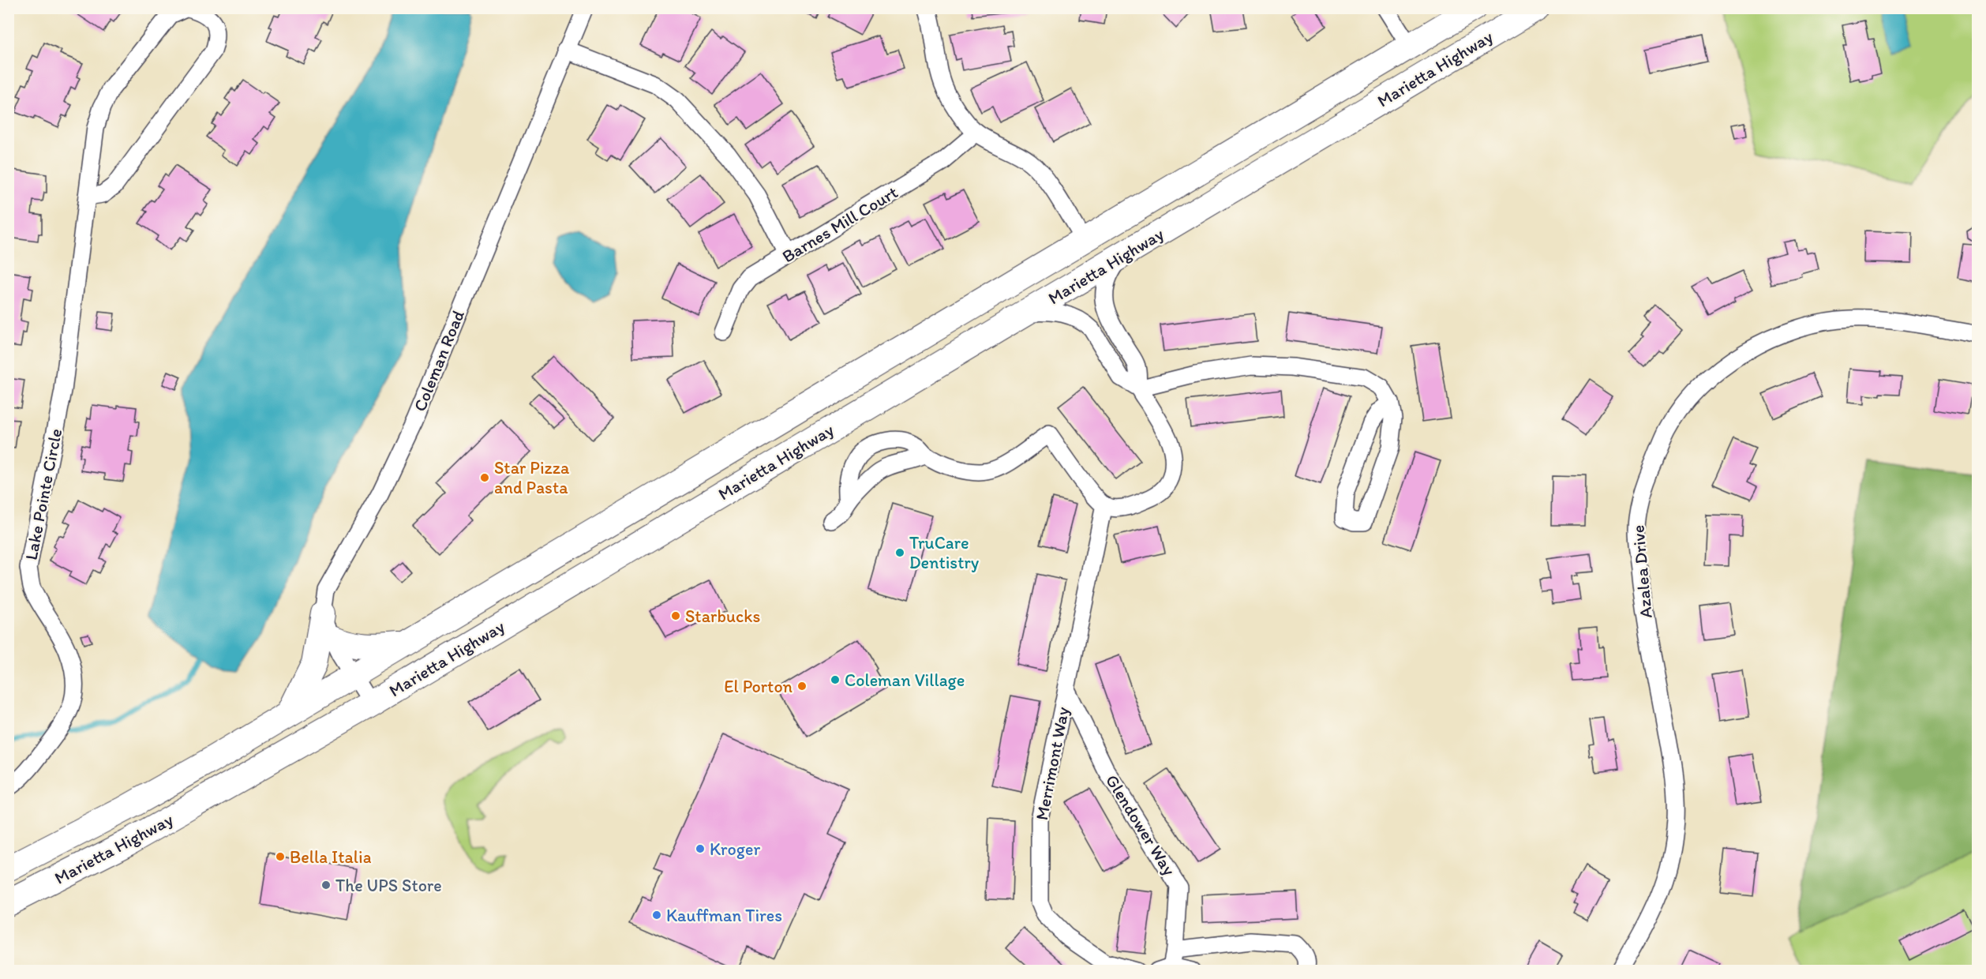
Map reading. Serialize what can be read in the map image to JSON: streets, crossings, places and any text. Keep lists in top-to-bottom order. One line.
{"streets":{"highway":["Marietta Highway"],"street":["Barnes Mill Court","Coleman Road","Lake Pointe Circle","Azalea Drive","Merrimont Way","Glendower Way"]},"crossings":[["Marietta Highway","Coleman Road"],["Merrimont Way","Glendower Way"]],"places":["Star Pizza and Pasta","TruCare Dentistry","Starbucks","Coleman Village","El Porton","Kroger","Bella Italia","The UPS Store","Kauffman Tires"]}
